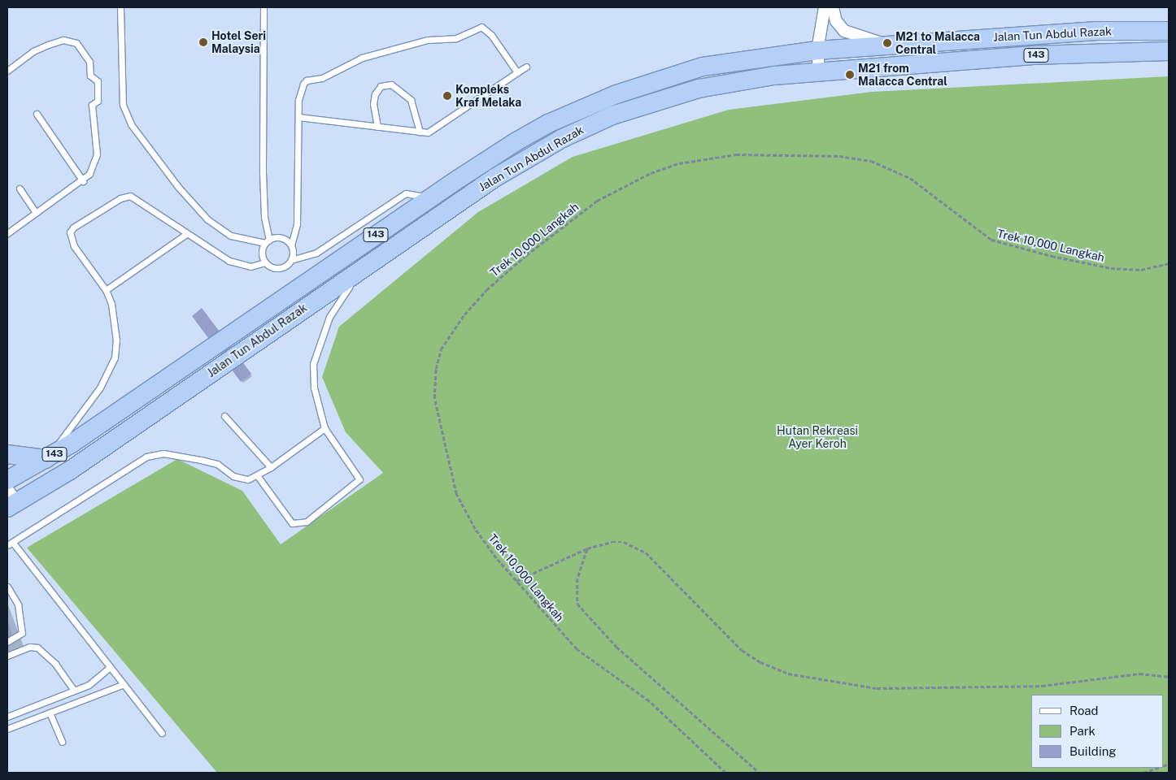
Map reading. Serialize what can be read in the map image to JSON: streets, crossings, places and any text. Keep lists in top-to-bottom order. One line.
{"streets":{"highway":["Jalan Tun Abdul Razak","143"],"path":["Trek 10,000 Langkah"]},"parks":["Hutan Rekreasi Ayer Keroh"],"places":["Hotel Seri Malaysia","M21 to Malacca Central","M21 from Malacca Central","Kompleks Kraf Melaka"],"legend":["Road","Park","Building"]}
